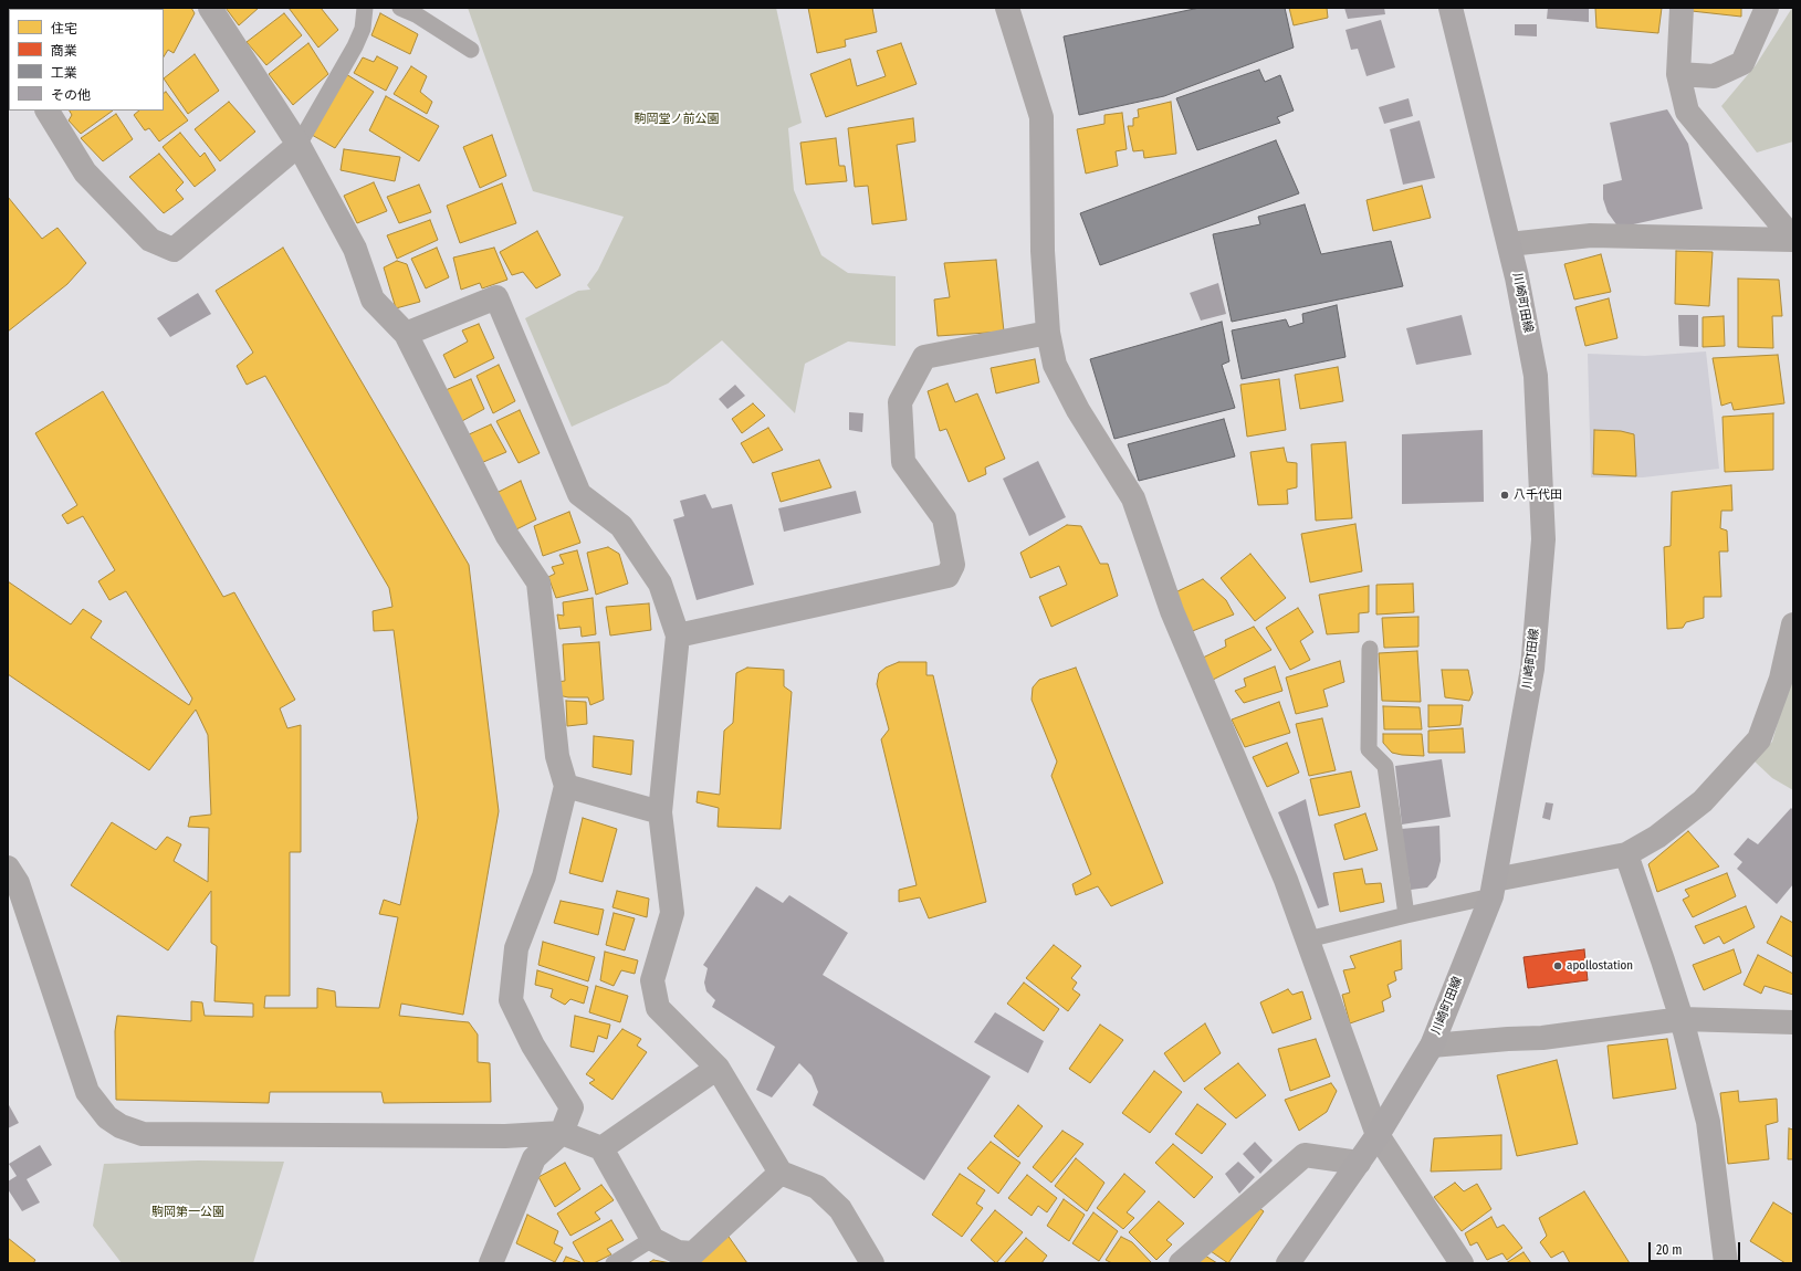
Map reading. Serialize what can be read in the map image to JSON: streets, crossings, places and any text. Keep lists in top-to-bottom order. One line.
{"streets":{"main road":["川崎町田線"]},"parks":["駒岡堂ノ前公園","駒岡第一公園"],"places":["八千代田","apollostation"],"legend":["住宅","商業","工業","その他"],"scale_bar":"20 m"}
